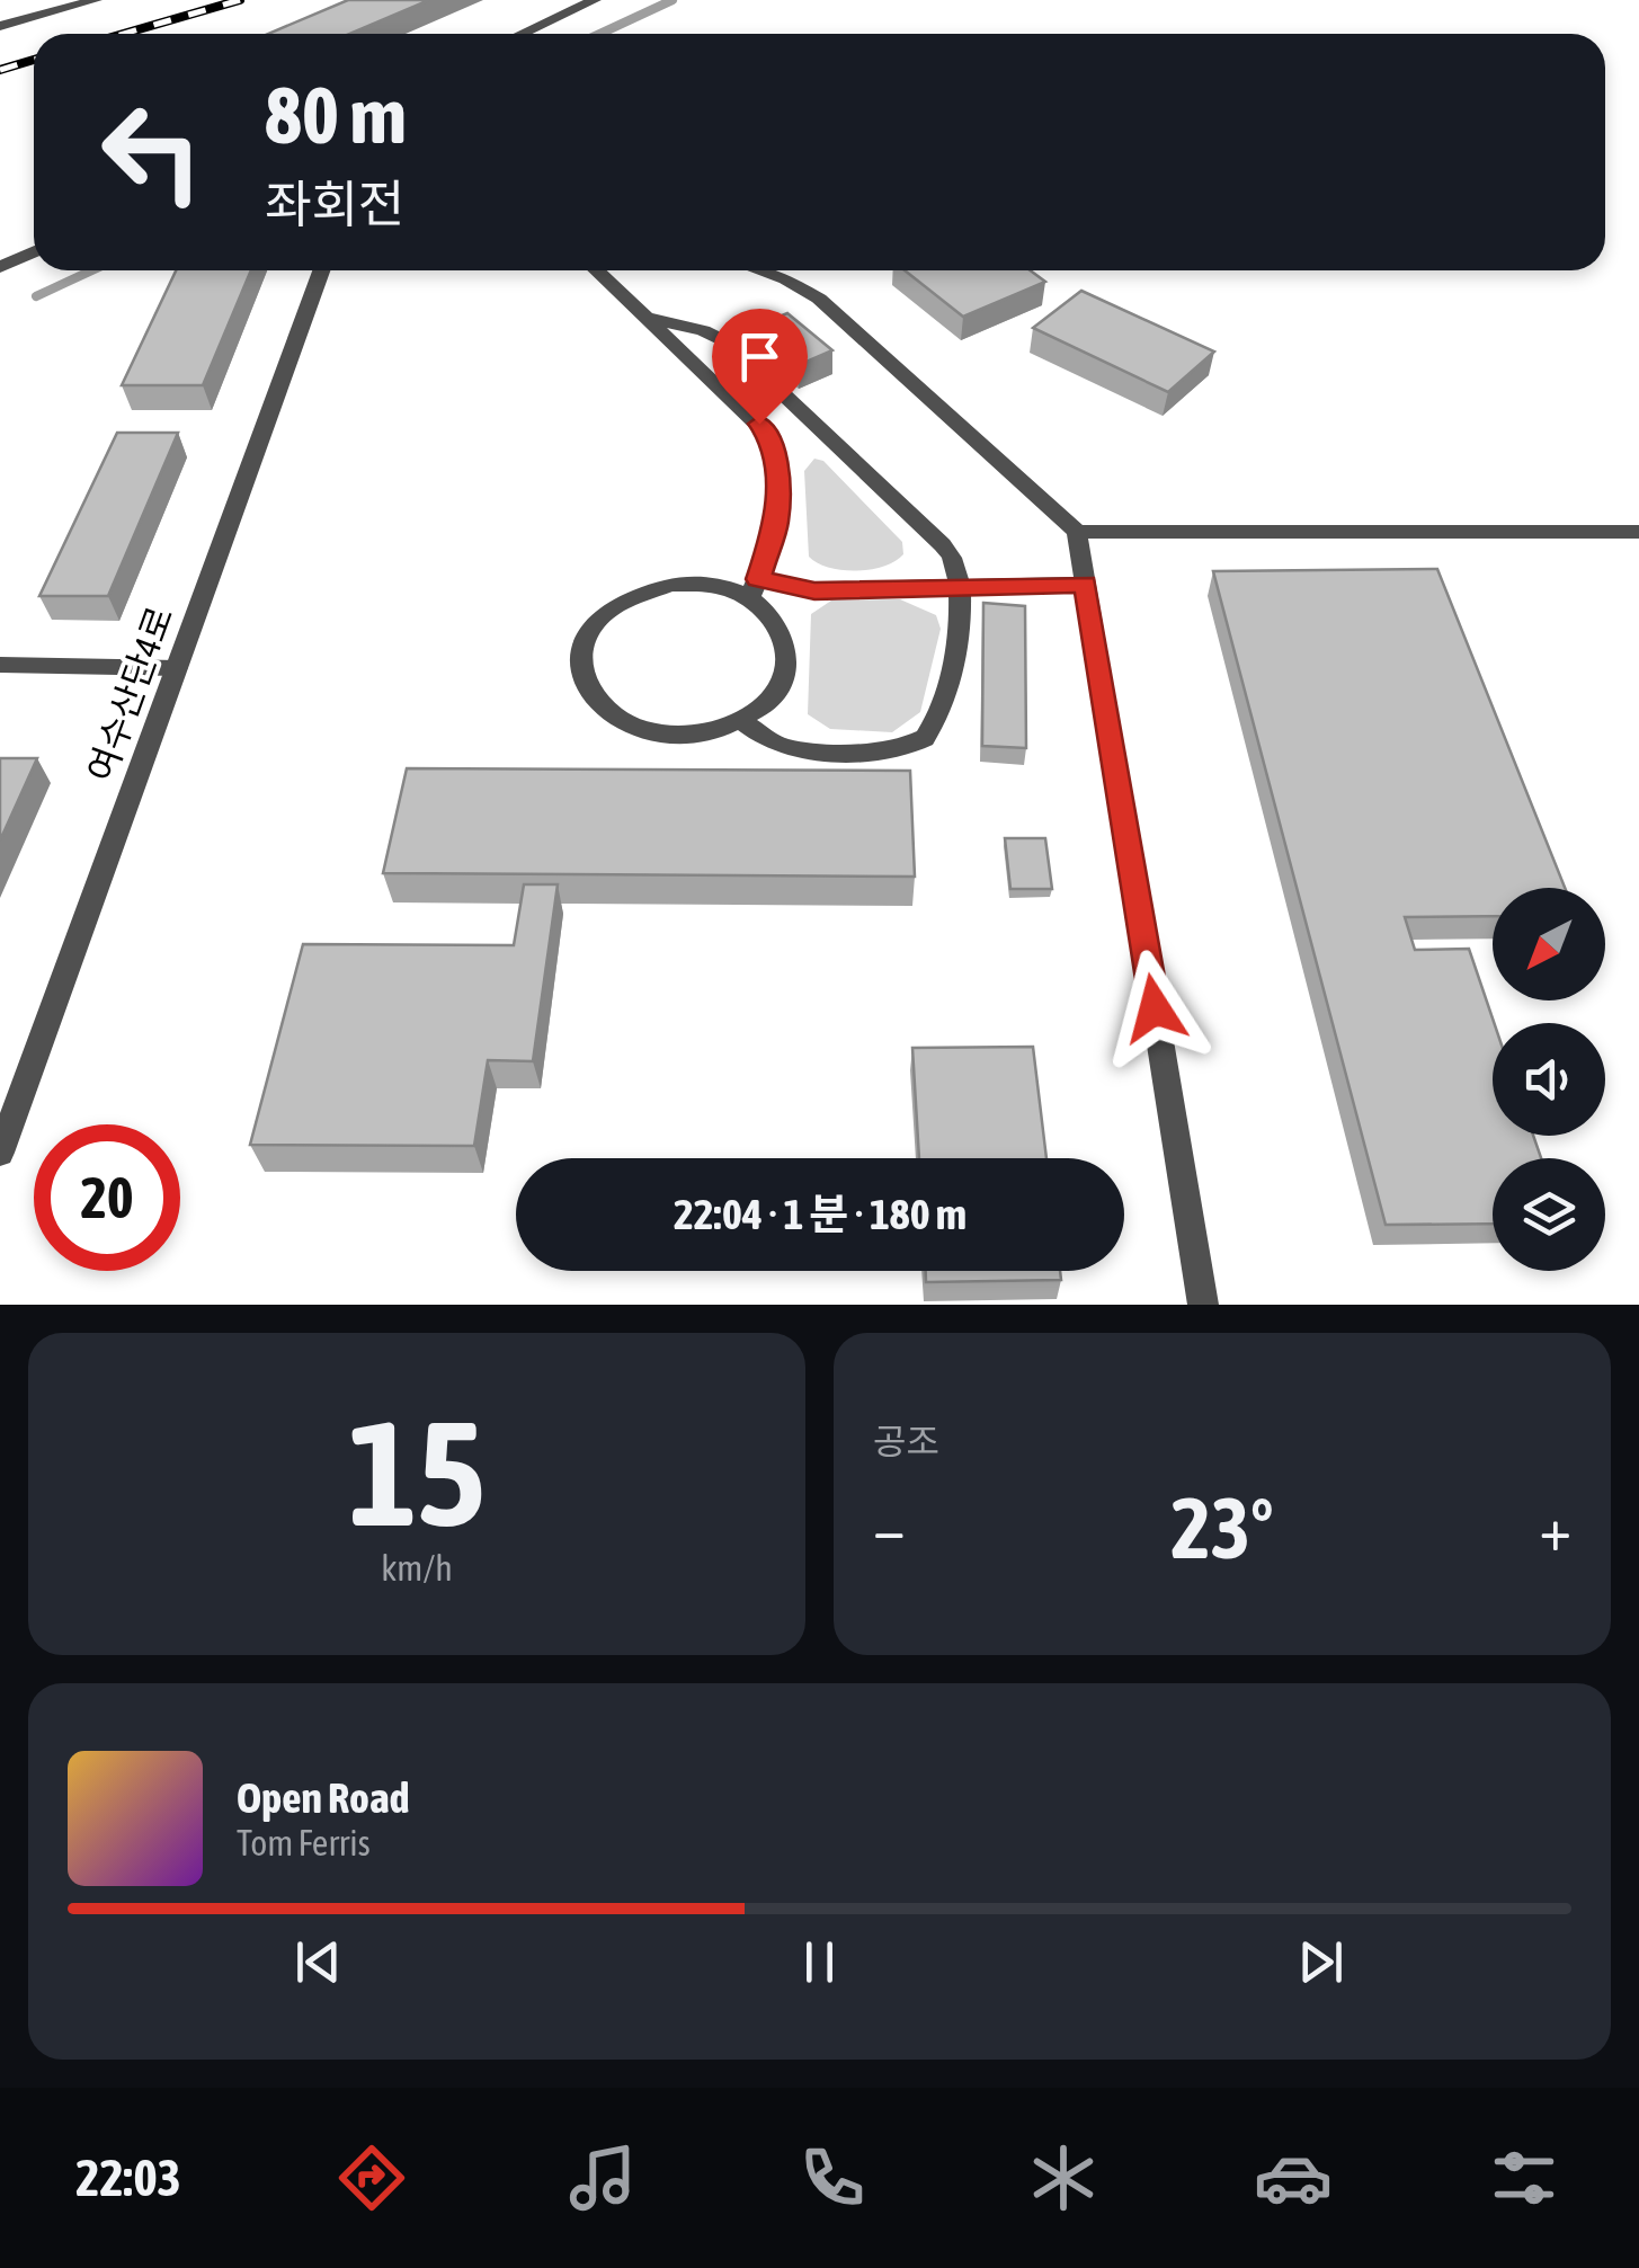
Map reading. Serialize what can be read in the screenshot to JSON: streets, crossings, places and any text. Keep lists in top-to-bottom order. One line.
{"streets":{"street":["여수산단4로"]},"north":"bottom left","page":{"turn":["80 m","좌회전"],"limit":"20","trip":"22:04 · 1 분 · 180 m","tile":[["15","km/h"],"공조"],"heat":["−","23°","+"],"song":["Open Road","Tom Ferris"],"tabs":"22:03"}}
